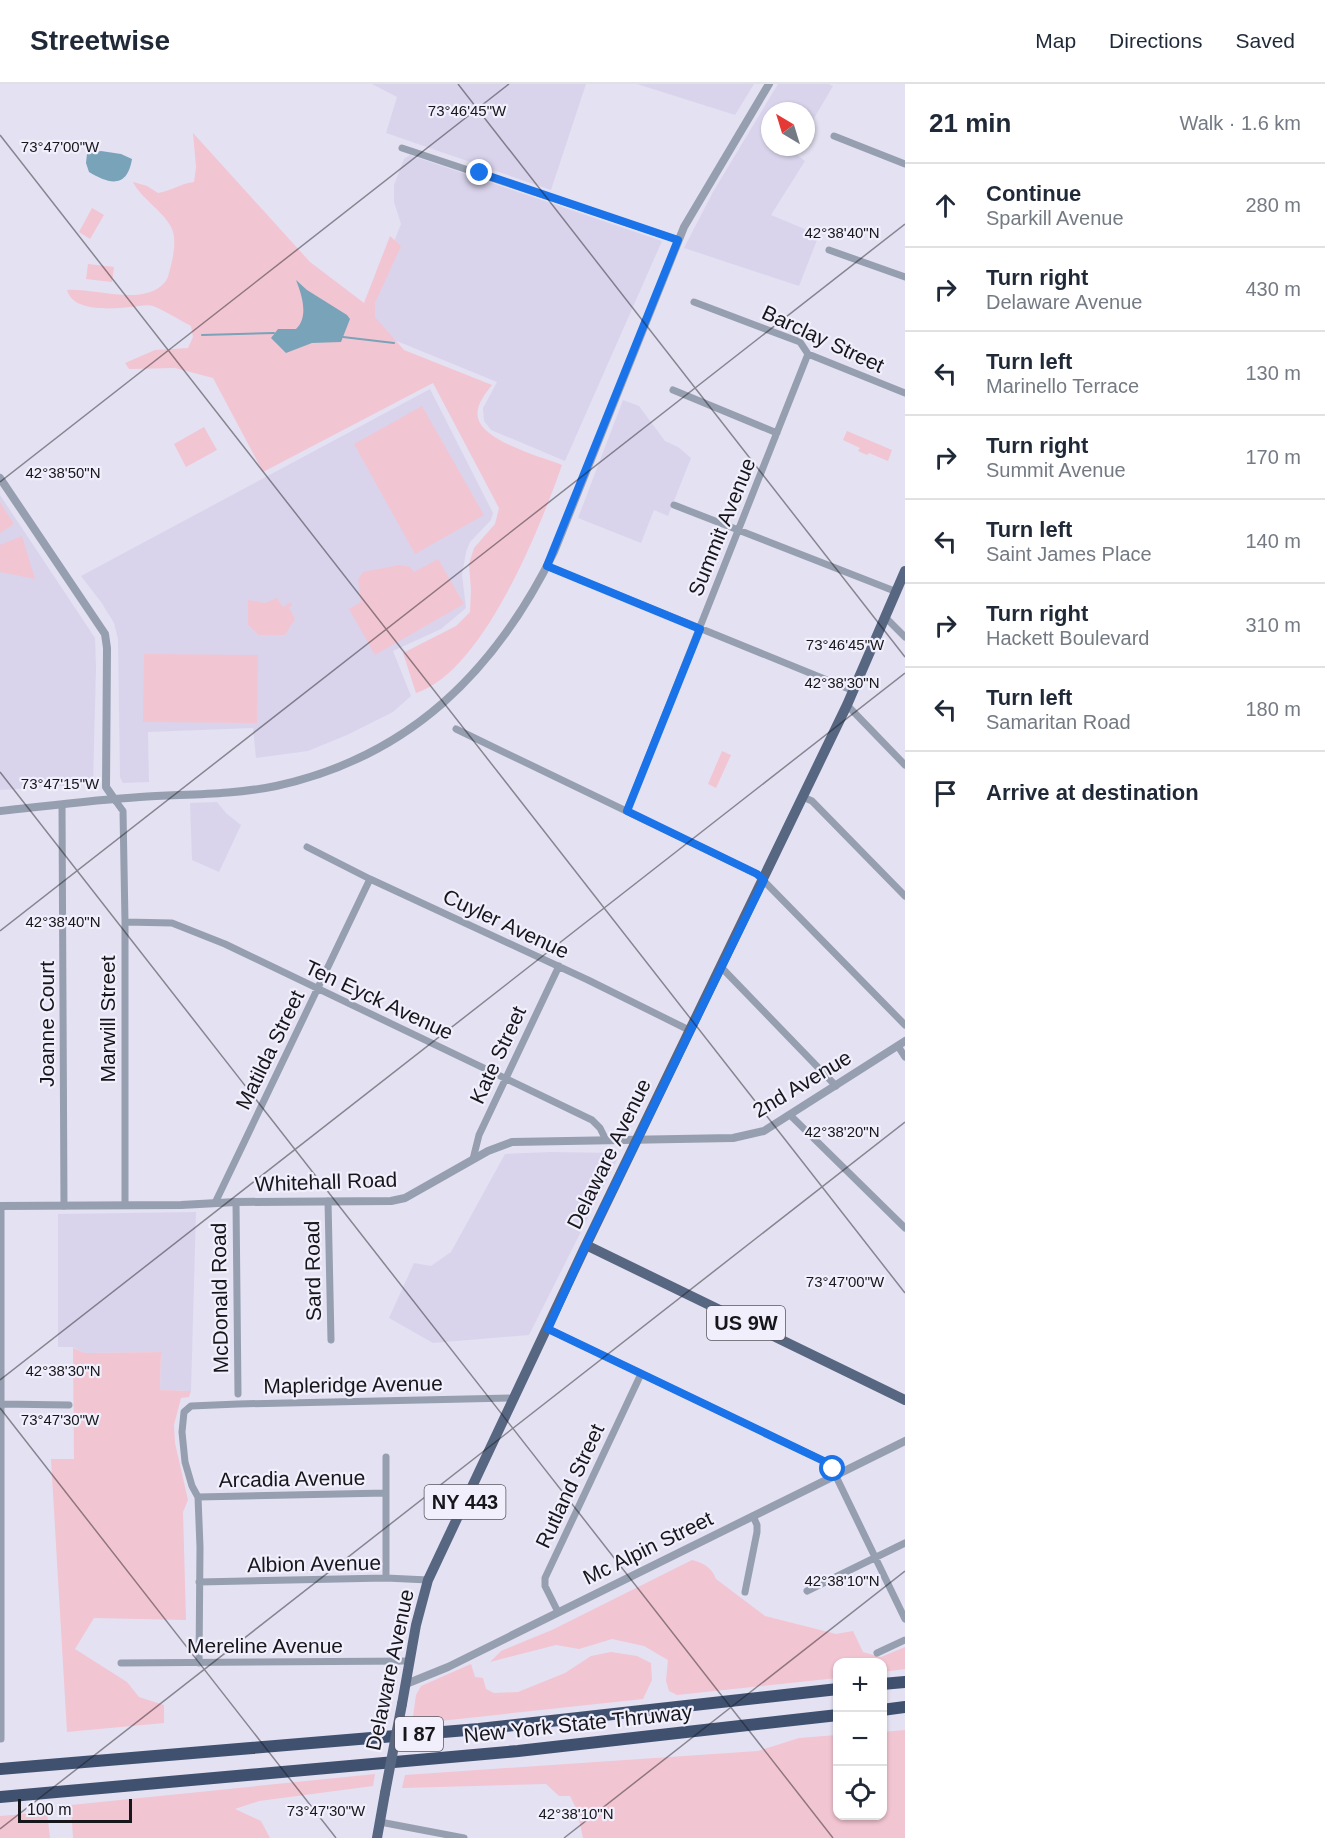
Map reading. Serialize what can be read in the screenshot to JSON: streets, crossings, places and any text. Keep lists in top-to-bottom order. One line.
{"streets":{"highway":["New York State Thruway","I 87"],"main road":["Delaware Avenue","US 9W","NY 443"],"street":["Barclay Street","Summit Avenue","Cuyler Avenue","Ten Eyck Avenue","Marwill Street","Joanne Court","Matilda Street","Kate Street","2nd Avenue","Whitehall Road","Sard Road","McDonald Road","Mapleridge Avenue","Arcadia Avenue","Rutland Street","Mc Alpin Street","Albion Avenue","Mereline Avenue"]},"crossings":[["Barclay Street","Summit Avenue"],["Cuyler Avenue","Matilda Street"],["Cuyler Avenue","Kate Street"],["Cuyler Avenue","Delaware Avenue"],["Ten Eyck Avenue","Marwill Street"],["Ten Eyck Avenue","Matilda Street"],["Ten Eyck Avenue","Kate Street"],["Ten Eyck Avenue","Whitehall Road"],["Marwill Street","Whitehall Road"],["Joanne Court","Whitehall Road"],["Matilda Street","Whitehall Road"],["Kate Street","Whitehall Road"],["2nd Avenue","Delaware Avenue"],["2nd Avenue","Whitehall Road"],["Delaware Avenue","Whitehall Road"],["Delaware Avenue","US 9W"],["Delaware Avenue","Mapleridge Avenue"],["Delaware Avenue","Mc Alpin Street"],["Delaware Avenue","Albion Avenue"],["Delaware Avenue","Mereline Avenue"],["Whitehall Road","Sard Road"],["Whitehall Road","McDonald Road"],["Mapleridge Avenue","Arcadia Avenue"],["Rutland Street","Mc Alpin Street"]],"scale_bar":"100 m","north":"top left","page":{"header":"Streetwise","nav":["Map","Directions","Saved"],"heading":["21 min","Walk · 1.6 km"],"list":[["Continue","Sparkill Avenue","280 m"],["Turn right","Delaware Avenue","430 m"],["Turn left","Marinello Terrace","130 m"],["Turn right","Summit Avenue","170 m"],["Turn left","Saint James Place","140 m"],["Turn right","Hackett Boulevard","310 m"],["Turn left","Samaritan Road","180 m"],"Arrive at destination"],"map_buttons":["+","−"],"scale":"100 m"},"coordinates":["73°46'45\"W","73°47'00\"W","42°38'40\"N","42°38'50\"N","42°38'30\"N","73°47'15\"W","42°38'20\"N","73°47'30\"W","42°38'10\"N"]}
